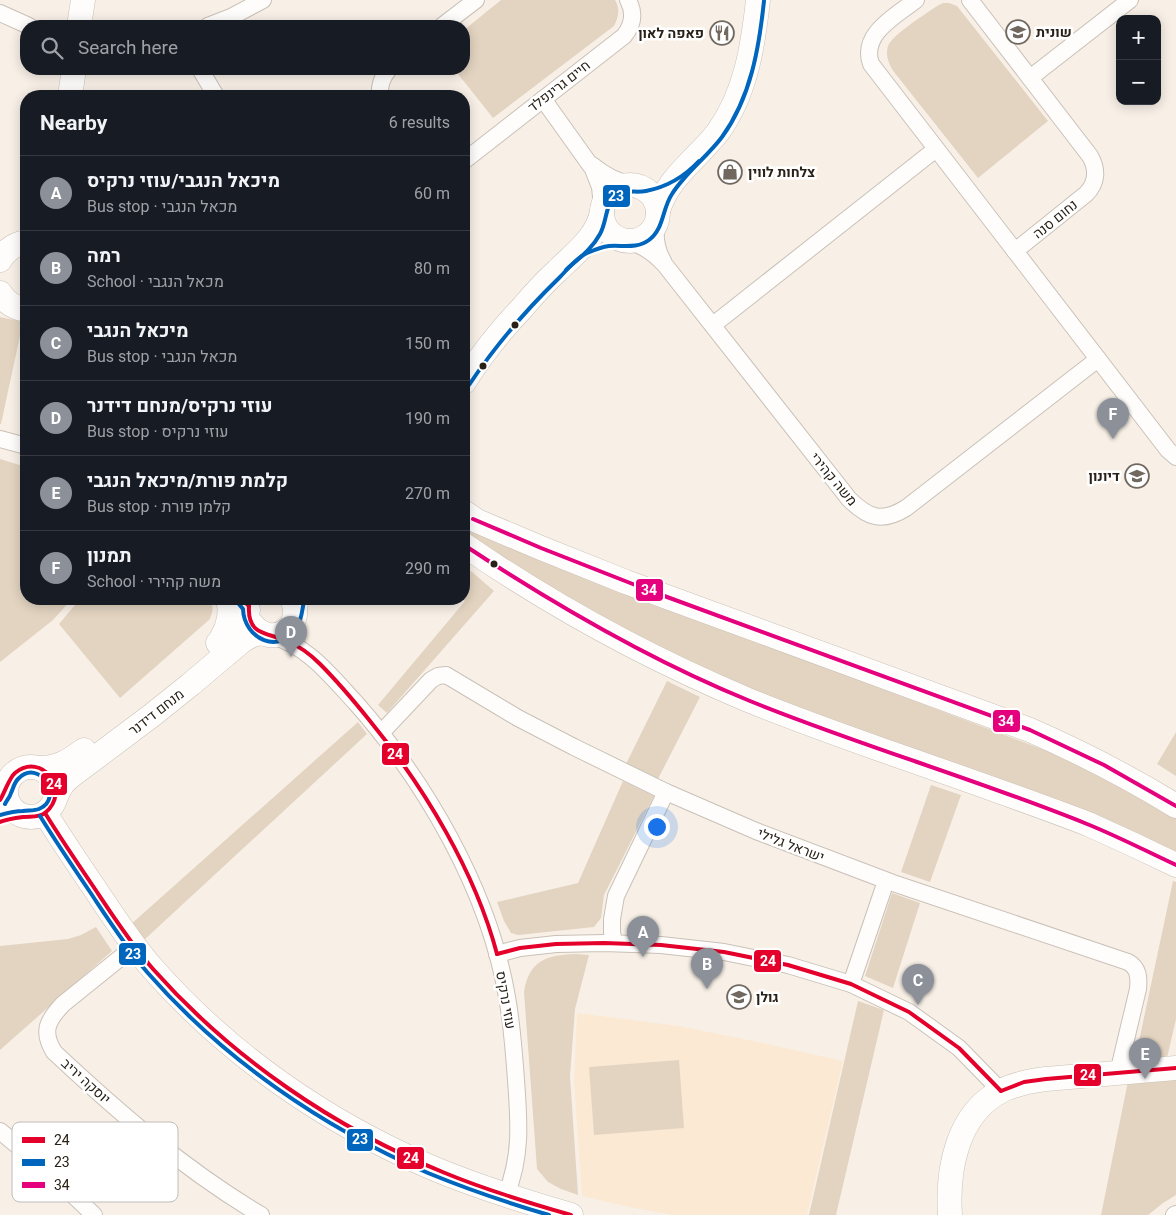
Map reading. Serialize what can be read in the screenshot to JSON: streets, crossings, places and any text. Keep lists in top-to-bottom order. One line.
{"streets":{"street":["חיים גרינפלד","נחום סנה","משה קהירי","מנחם דידנר","ישראל גלילי","עוזי נרקיס","יוסקה יריב"]},"crossings":[["מנחם דידנר","עוזי נרקיס"],["ישראל גלילי","עוזי נרקיס"]],"places":{"school or university":["שונית","דיונון","גולן"],"restaurant":["פאפה לאון"],"shop":["צלחות לווין"]},"lines":["transit line 23","transit line 34","transit line 24"],"legend":["24","23","34"],"page":{"map_buttons":["+","−"],"search":"Search here","heading":["Nearby","6 results"],"list":[{"mark":"A","name":"מיכאל הנגבי/עוזי נרקיס","note":"Bus stop · מכאל הנגבי","value":"60 m"},{"mark":"B","name":"רמה","note":"School · מכאל הנגבי","value":"80 m"},{"mark":"C","name":"מיכאל הנגבי","note":"Bus stop · מכאל הנגבי","value":"150 m"},{"mark":"D","name":"עוזי נרקיס/מנחם דידנר","note":"Bus stop · עוזי נרקיס","value":"190 m"},{"mark":"E","name":"קלמת פורת/מיכאל הנגבי","note":"Bus stop · קלמן פורת","value":"270 m"},{"mark":"F","name":"תמנון","note":"School · משה קהירי","value":"290 m"}],"pins":["F","D","A","B","C","E"]}}
